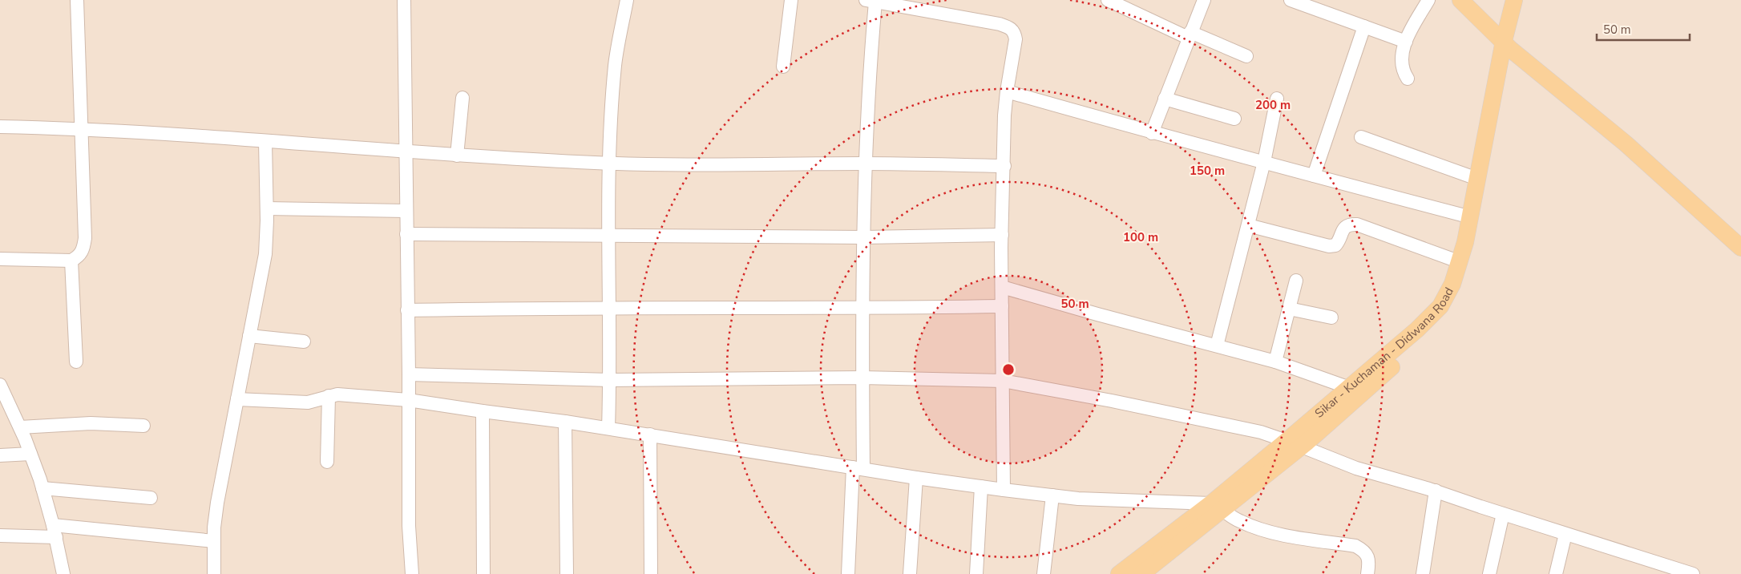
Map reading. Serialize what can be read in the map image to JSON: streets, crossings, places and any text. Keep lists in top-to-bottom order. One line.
{"streets":{"main road":["Sikar - Kuchaman - Didwana Road"]},"scale_bar":"50 m","rings":["200 m","150 m","100 m","50 m"]}
